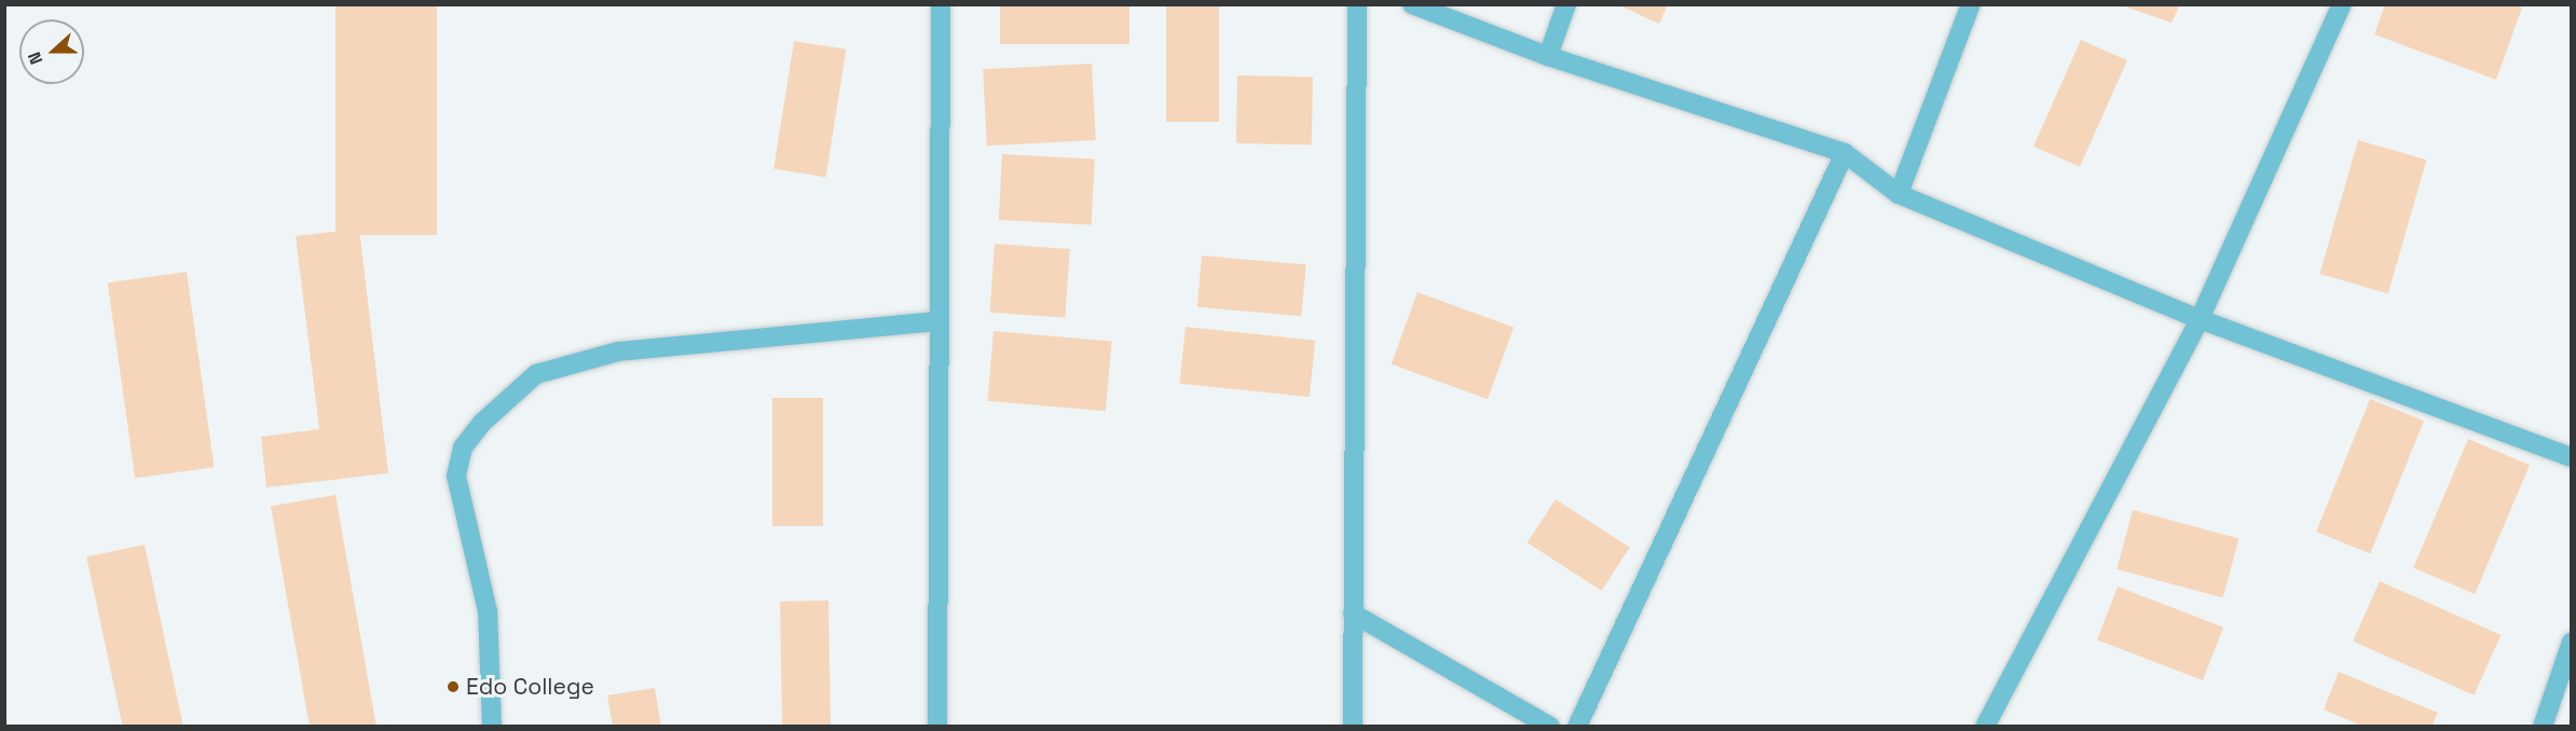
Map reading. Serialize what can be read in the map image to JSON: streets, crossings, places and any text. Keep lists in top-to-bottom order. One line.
{"places":["Edo College"],"north":"left"}
